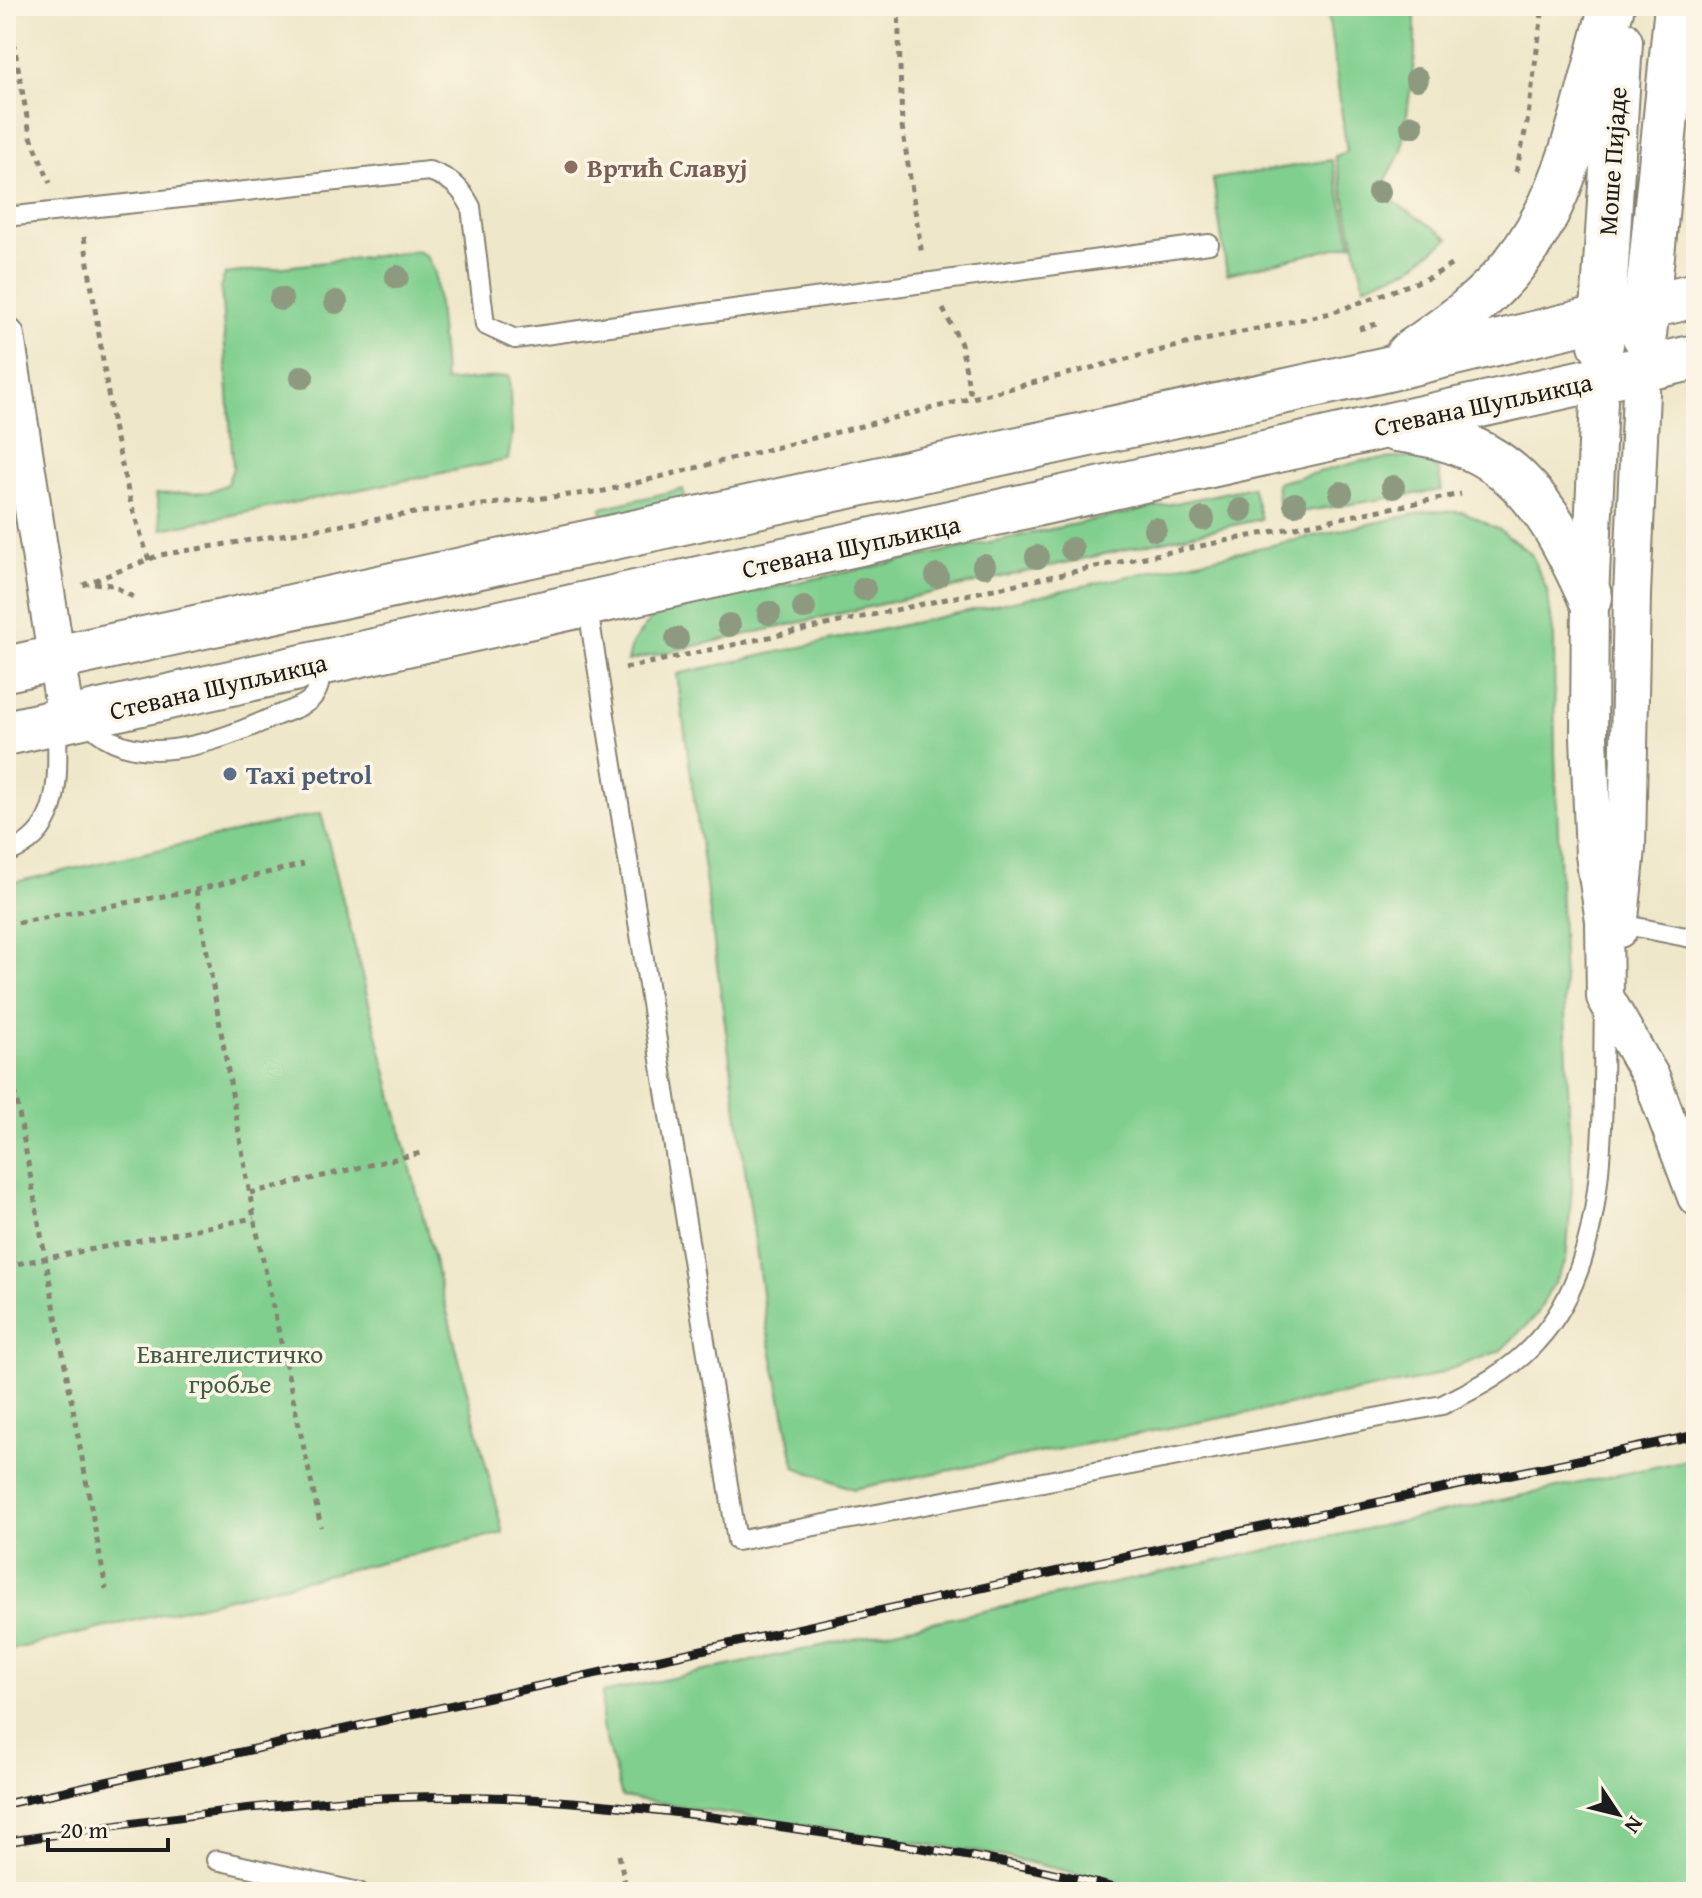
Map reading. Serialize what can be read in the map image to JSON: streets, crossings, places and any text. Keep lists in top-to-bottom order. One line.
{"streets":{"main road":["Моше Пијаде","Стевана Шупљикца"]},"crossings":[["Моше Пијаде","Стевана Шупљикца"]],"parks":["Евангелистичко гробље"],"places":["Вртић Славуј","Taxi petrol"],"scale_bar":"20 m","north":"bottom right"}
